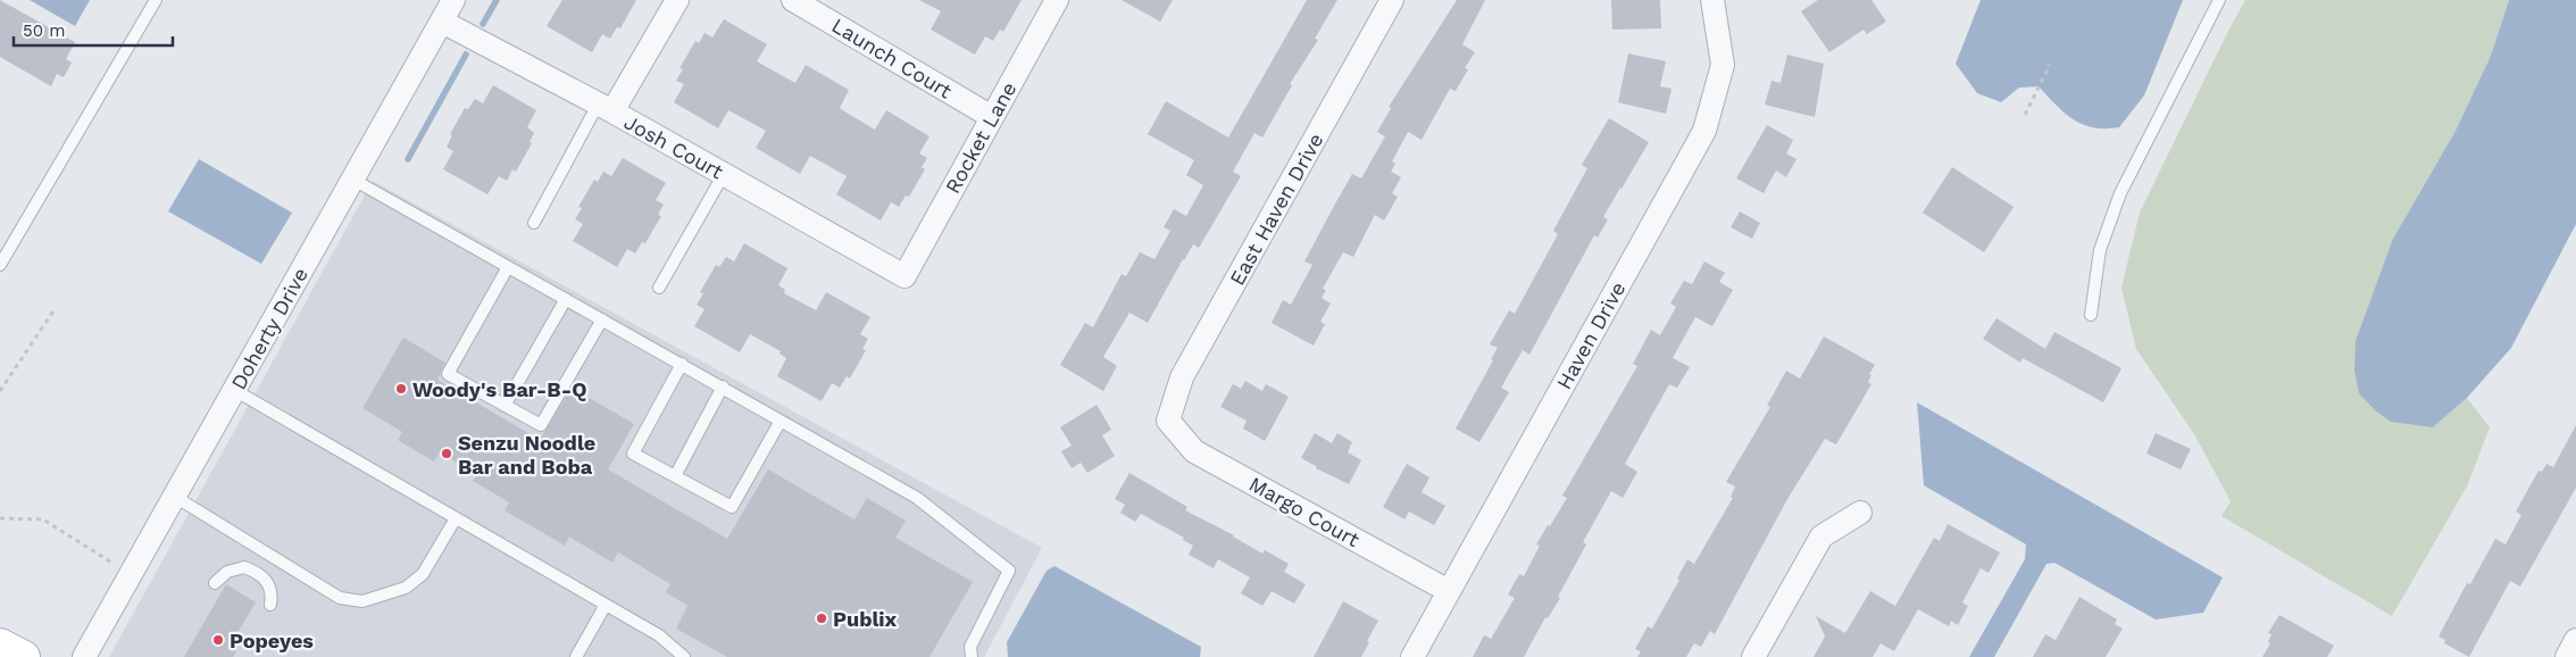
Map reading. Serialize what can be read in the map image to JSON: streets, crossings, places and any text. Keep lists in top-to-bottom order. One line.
{"streets":{"street":["Launch Court","Rocket Lane","Josh Court","East Haven Drive","Doherty Drive","Haven Drive","Margo Court"]},"crossings":[["Launch Court","Rocket Lane"],["Rocket Lane","Josh Court"],["Josh Court","Doherty Drive"],["East Haven Drive","Margo Court"],["Haven Drive","Margo Court"]],"places":["Woody's Bar-B-Q","Senzu Noodle Bar and Boba","Publix","Popeyes"],"scale_bar":"50 m"}
